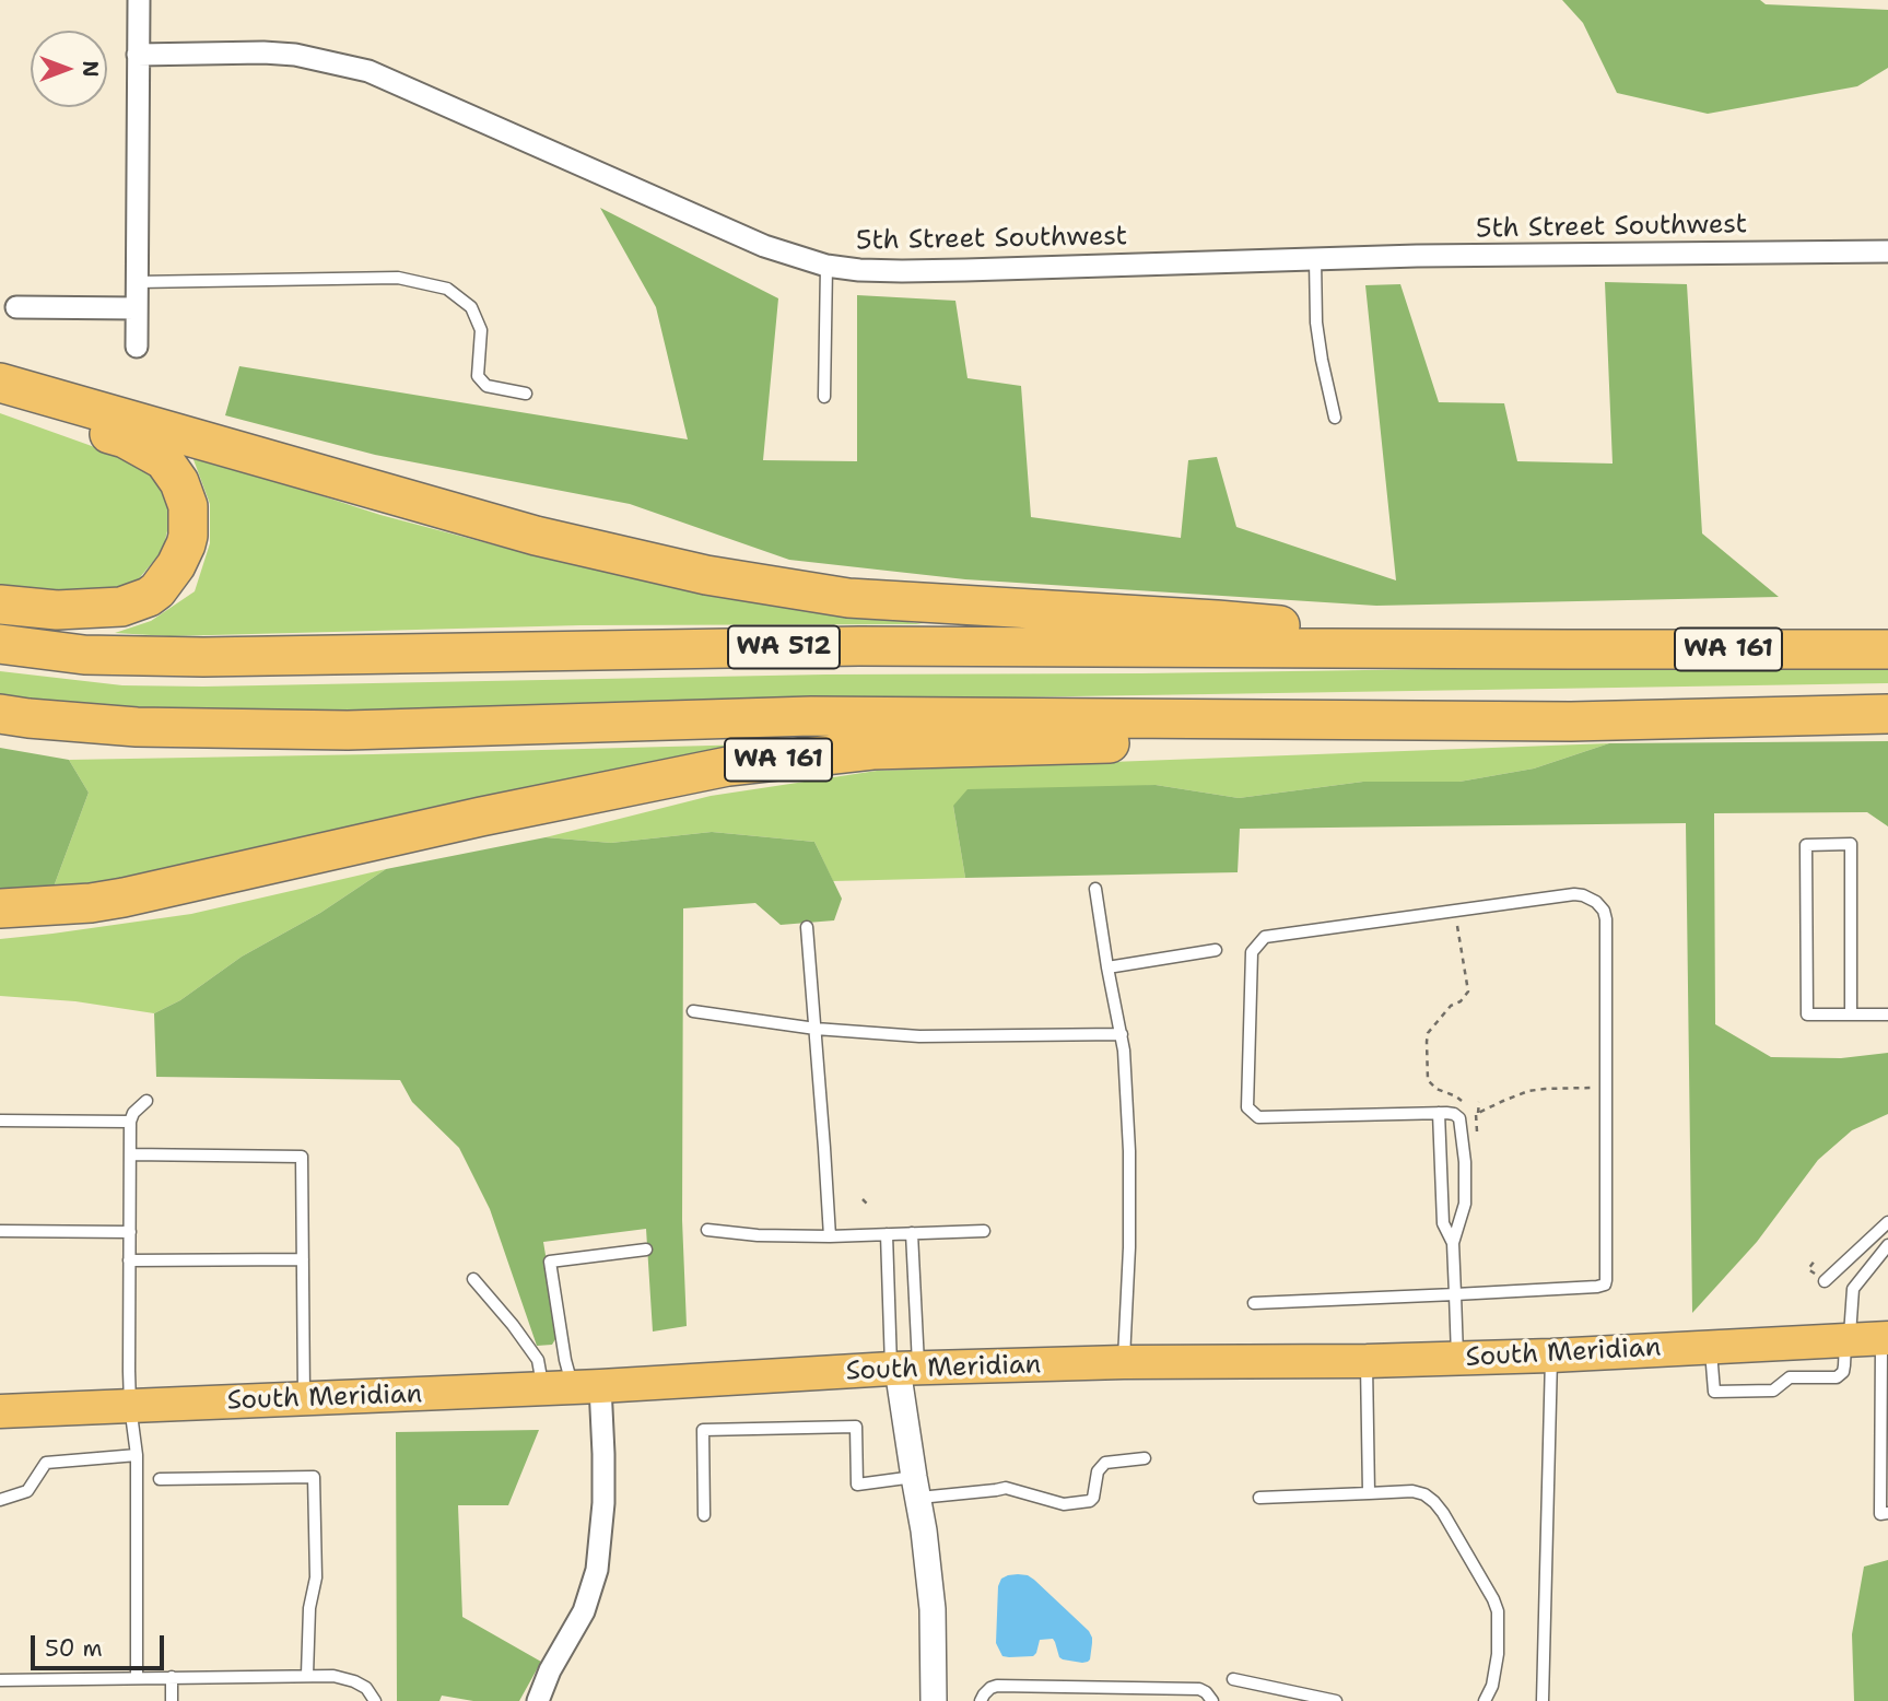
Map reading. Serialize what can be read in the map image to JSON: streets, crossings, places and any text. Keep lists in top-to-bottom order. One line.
{"streets":{"highway":["WA 512","WA 161"],"main road":["South Meridian"],"street":["5th Street Southwest"]},"crossings":[["WA 512","WA 161"]],"scale_bar":"50 m","north":"right"}
